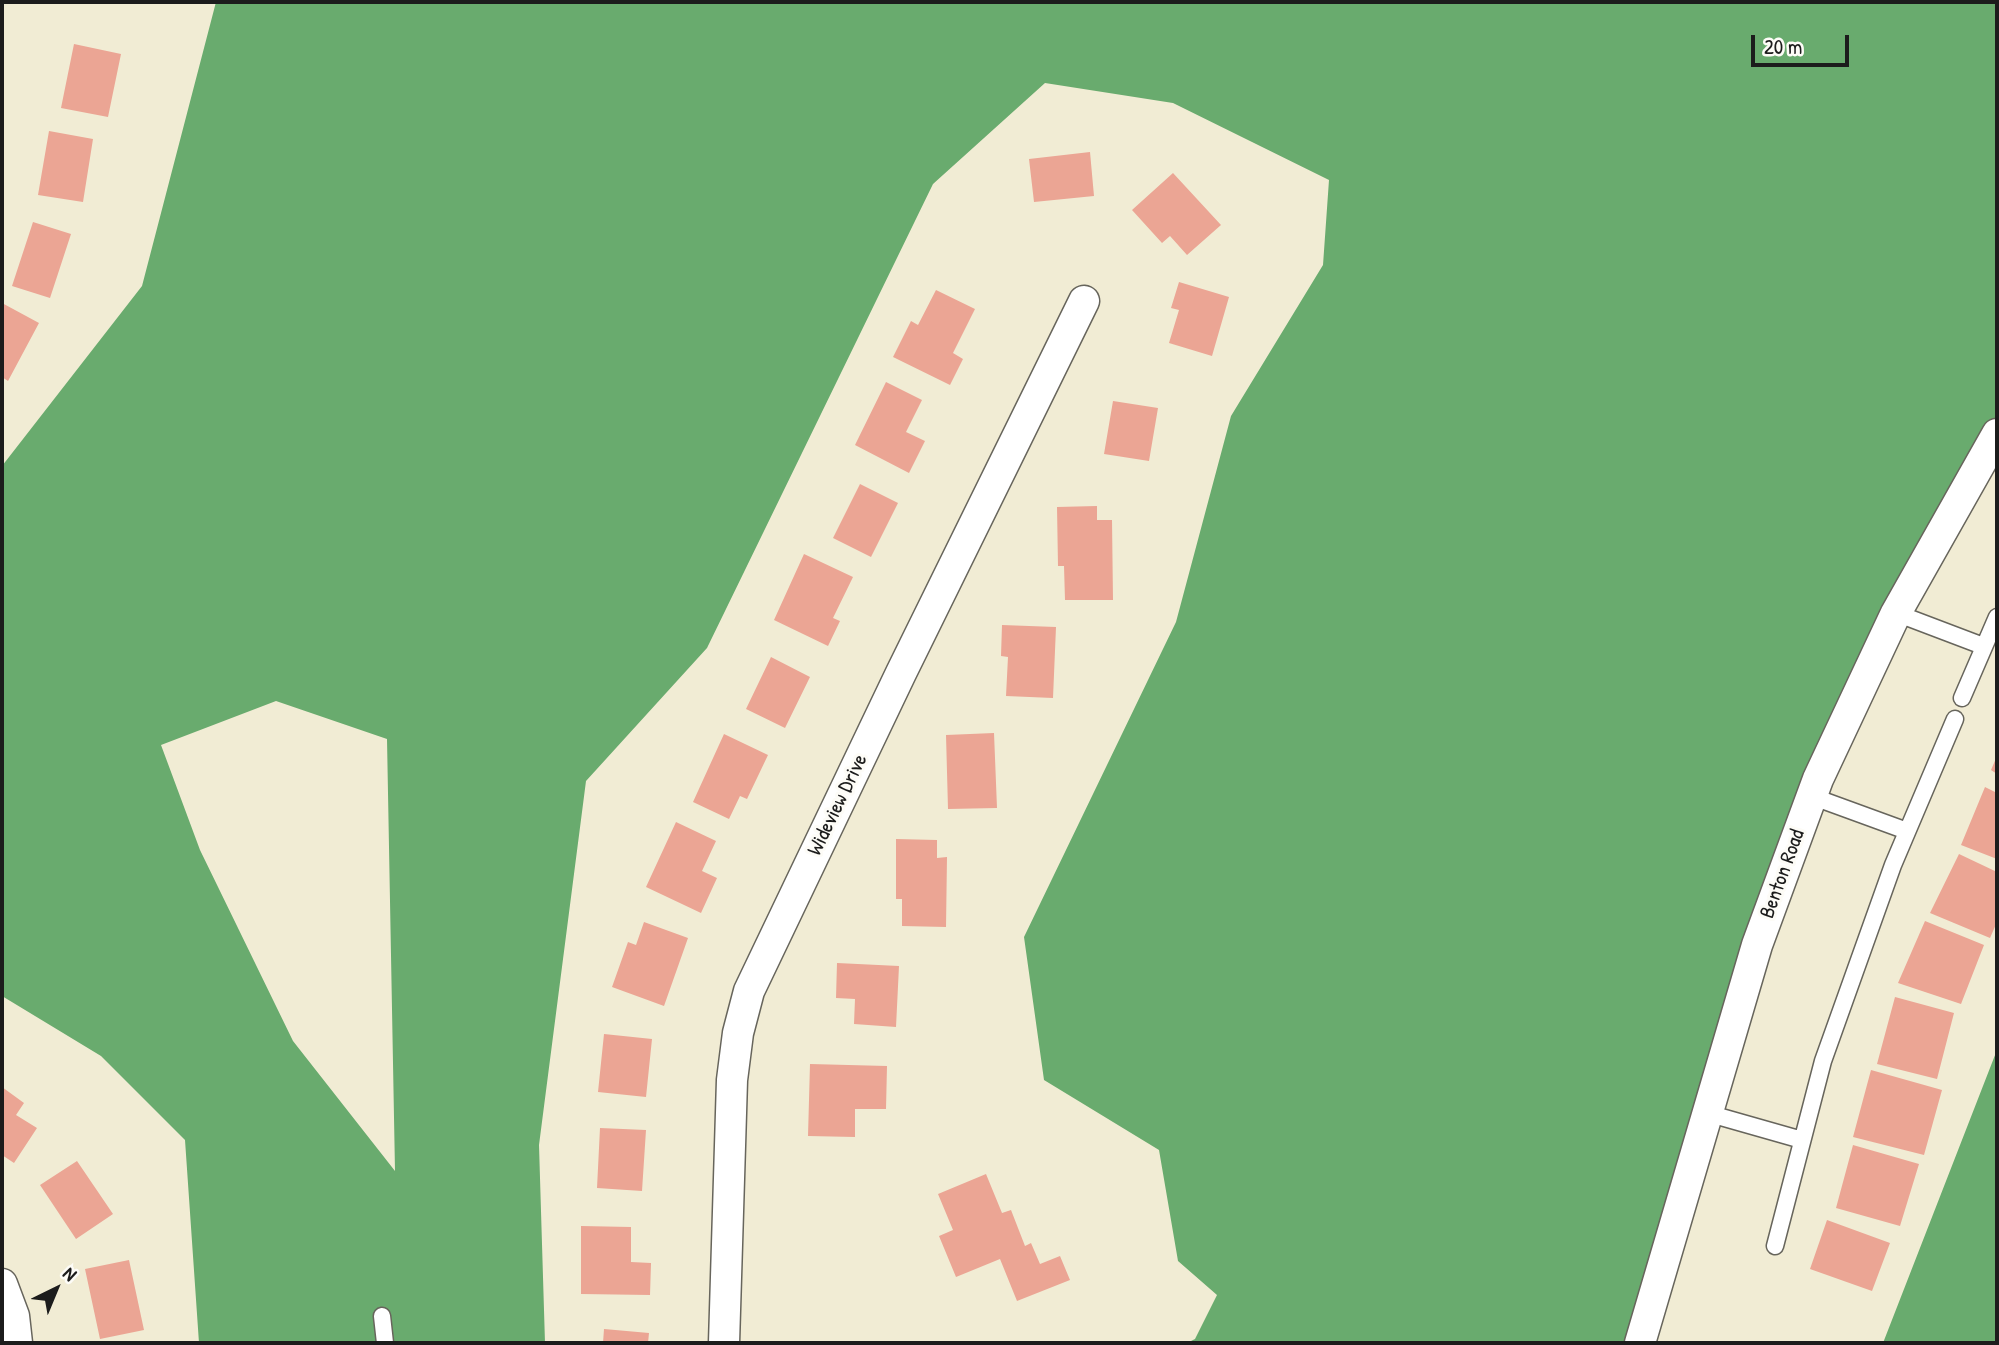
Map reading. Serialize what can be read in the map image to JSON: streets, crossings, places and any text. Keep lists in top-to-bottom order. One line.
{"streets":{"street":["Wideview Drive","Benton Road"]},"scale_bar":"20 m","north":"top right"}
